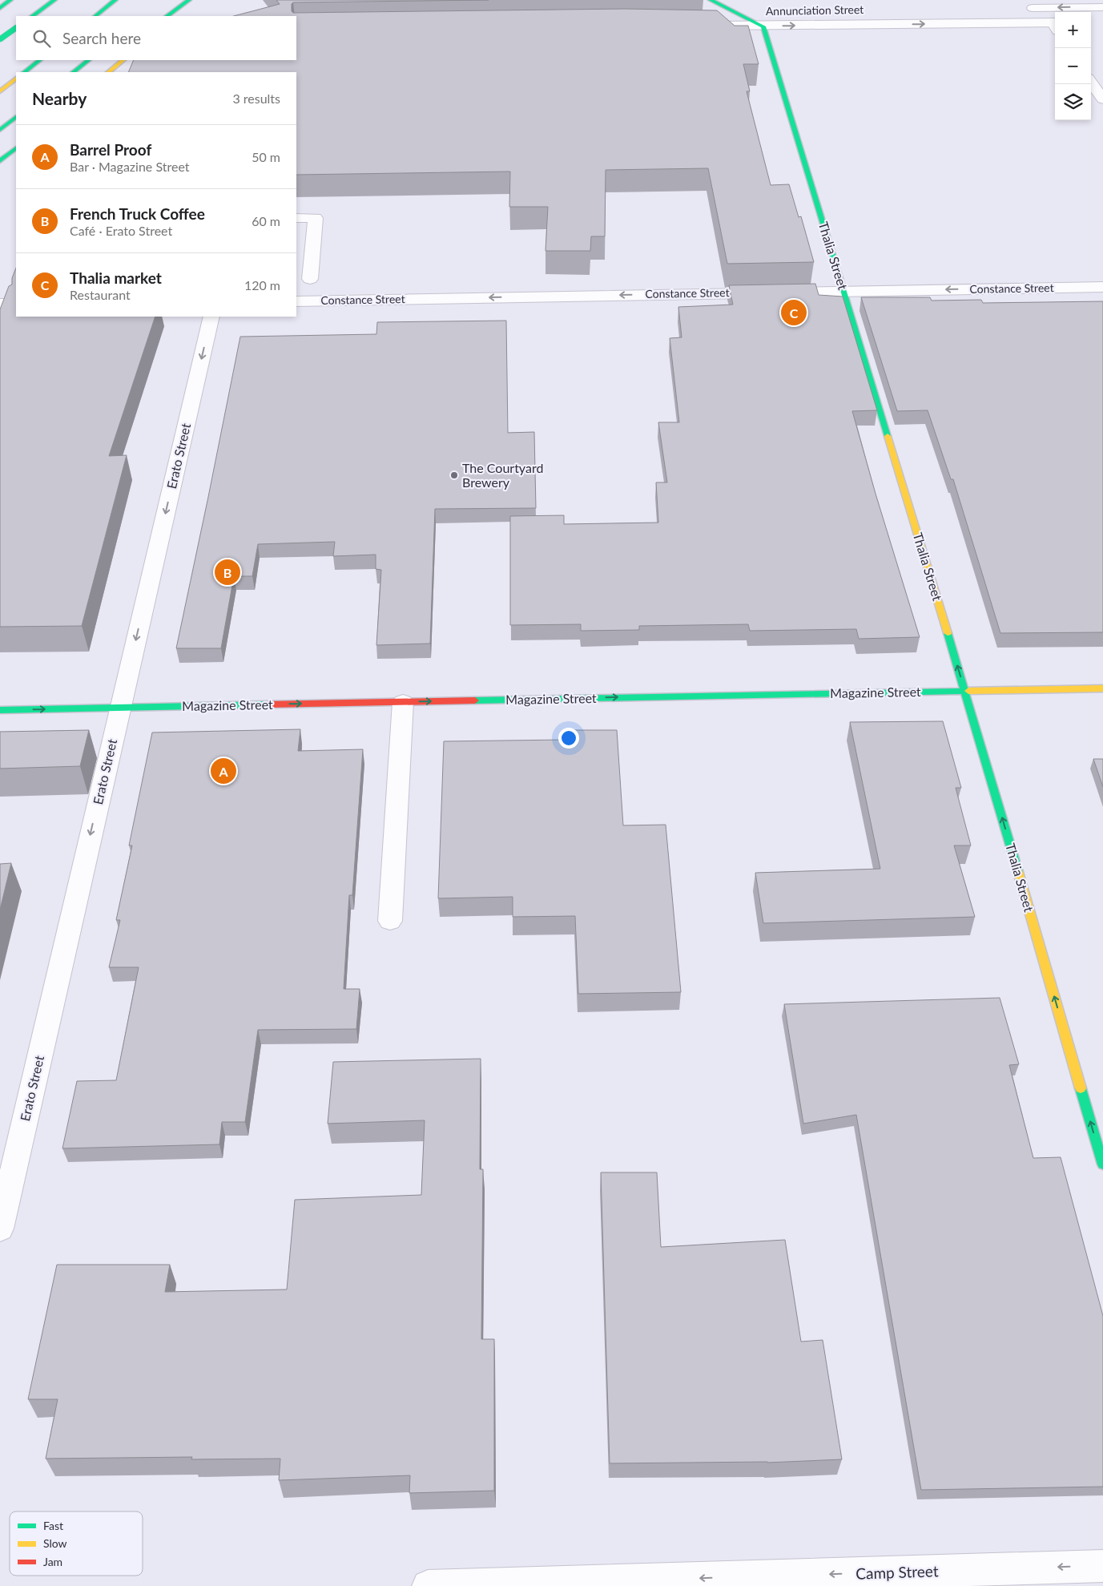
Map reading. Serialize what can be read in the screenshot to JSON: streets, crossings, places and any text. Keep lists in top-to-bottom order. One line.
{"streets":{"main road":["Thalia Street","Magazine Street"],"street":["Annunciation Street","Constance Street","Erato Street","Camp Street"]},"crossings":[["Annunciation Street","Thalia Street"],["Thalia Street","Constance Street"],["Thalia Street","Magazine Street"],["Erato Street","Magazine Street"]],"one_way":["Annunciation Street","Thalia Street","Constance Street","Erato Street","Magazine Street","Camp Street"],"places":["The Courtyard Brewery"],"legend":["Fast","Slow","Jam"],"page":{"map_buttons":["+","−"],"search":"Search here","heading":["Nearby","3 results"],"list":[{"mark":"A","name":"Barrel Proof","note":"Bar · Magazine Street","value":"50 m"},{"mark":"B","name":"French Truck Coffee","note":"Café · Erato Street","value":"60 m"},{"mark":"C","name":"Thalia market","note":"Restaurant","value":"120 m"}],"pins":["C","B","A"]}}
